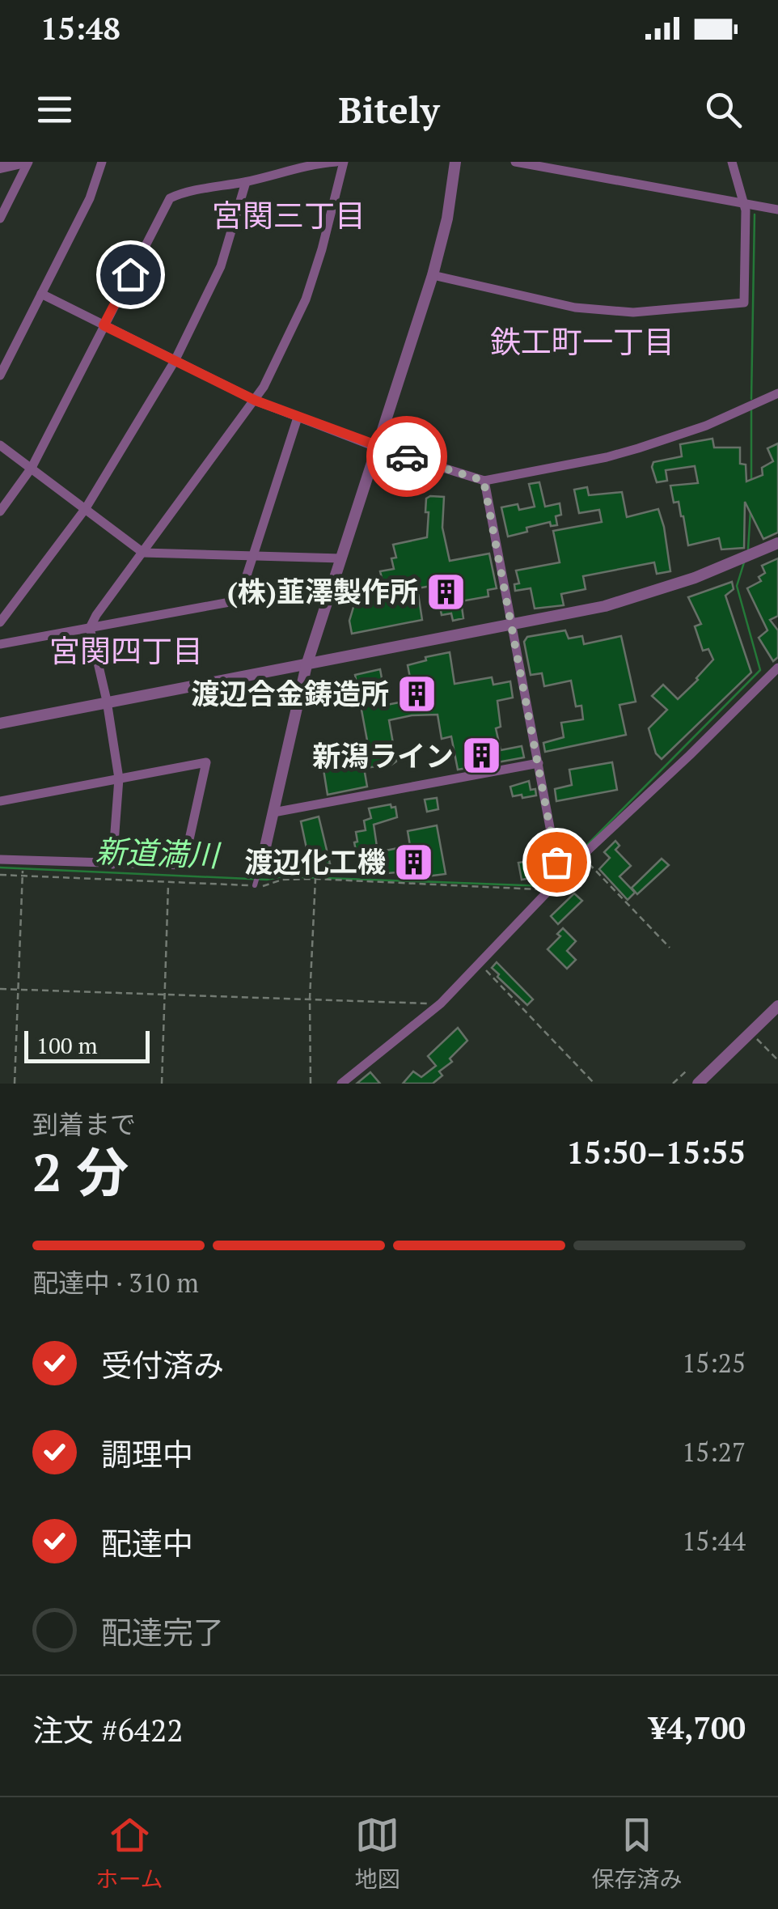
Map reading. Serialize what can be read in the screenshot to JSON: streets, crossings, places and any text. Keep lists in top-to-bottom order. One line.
{"districts":["宮関三丁目","鉄工町一丁目","宮関四丁目"],"water":["新道満川"],"places":{"building":["(株)韮澤製作所","渡辺合金鋳造所","新潟ライン","渡辺化工機"]},"scale_bar":"100 m","page":{"status":"15:48","header":"Bitely","scale":"100 m","heading":["2 分","到着まで","15:50–15:55"],"panel":["注文 #6422","¥4,700"],"bar":"配達中 · 310 m","list":[["受付済み","15:25"],["調理中","15:27"],["配達中","15:44"],"配達完了"],"tabs":["ホーム","地図","保存済み"]}}
